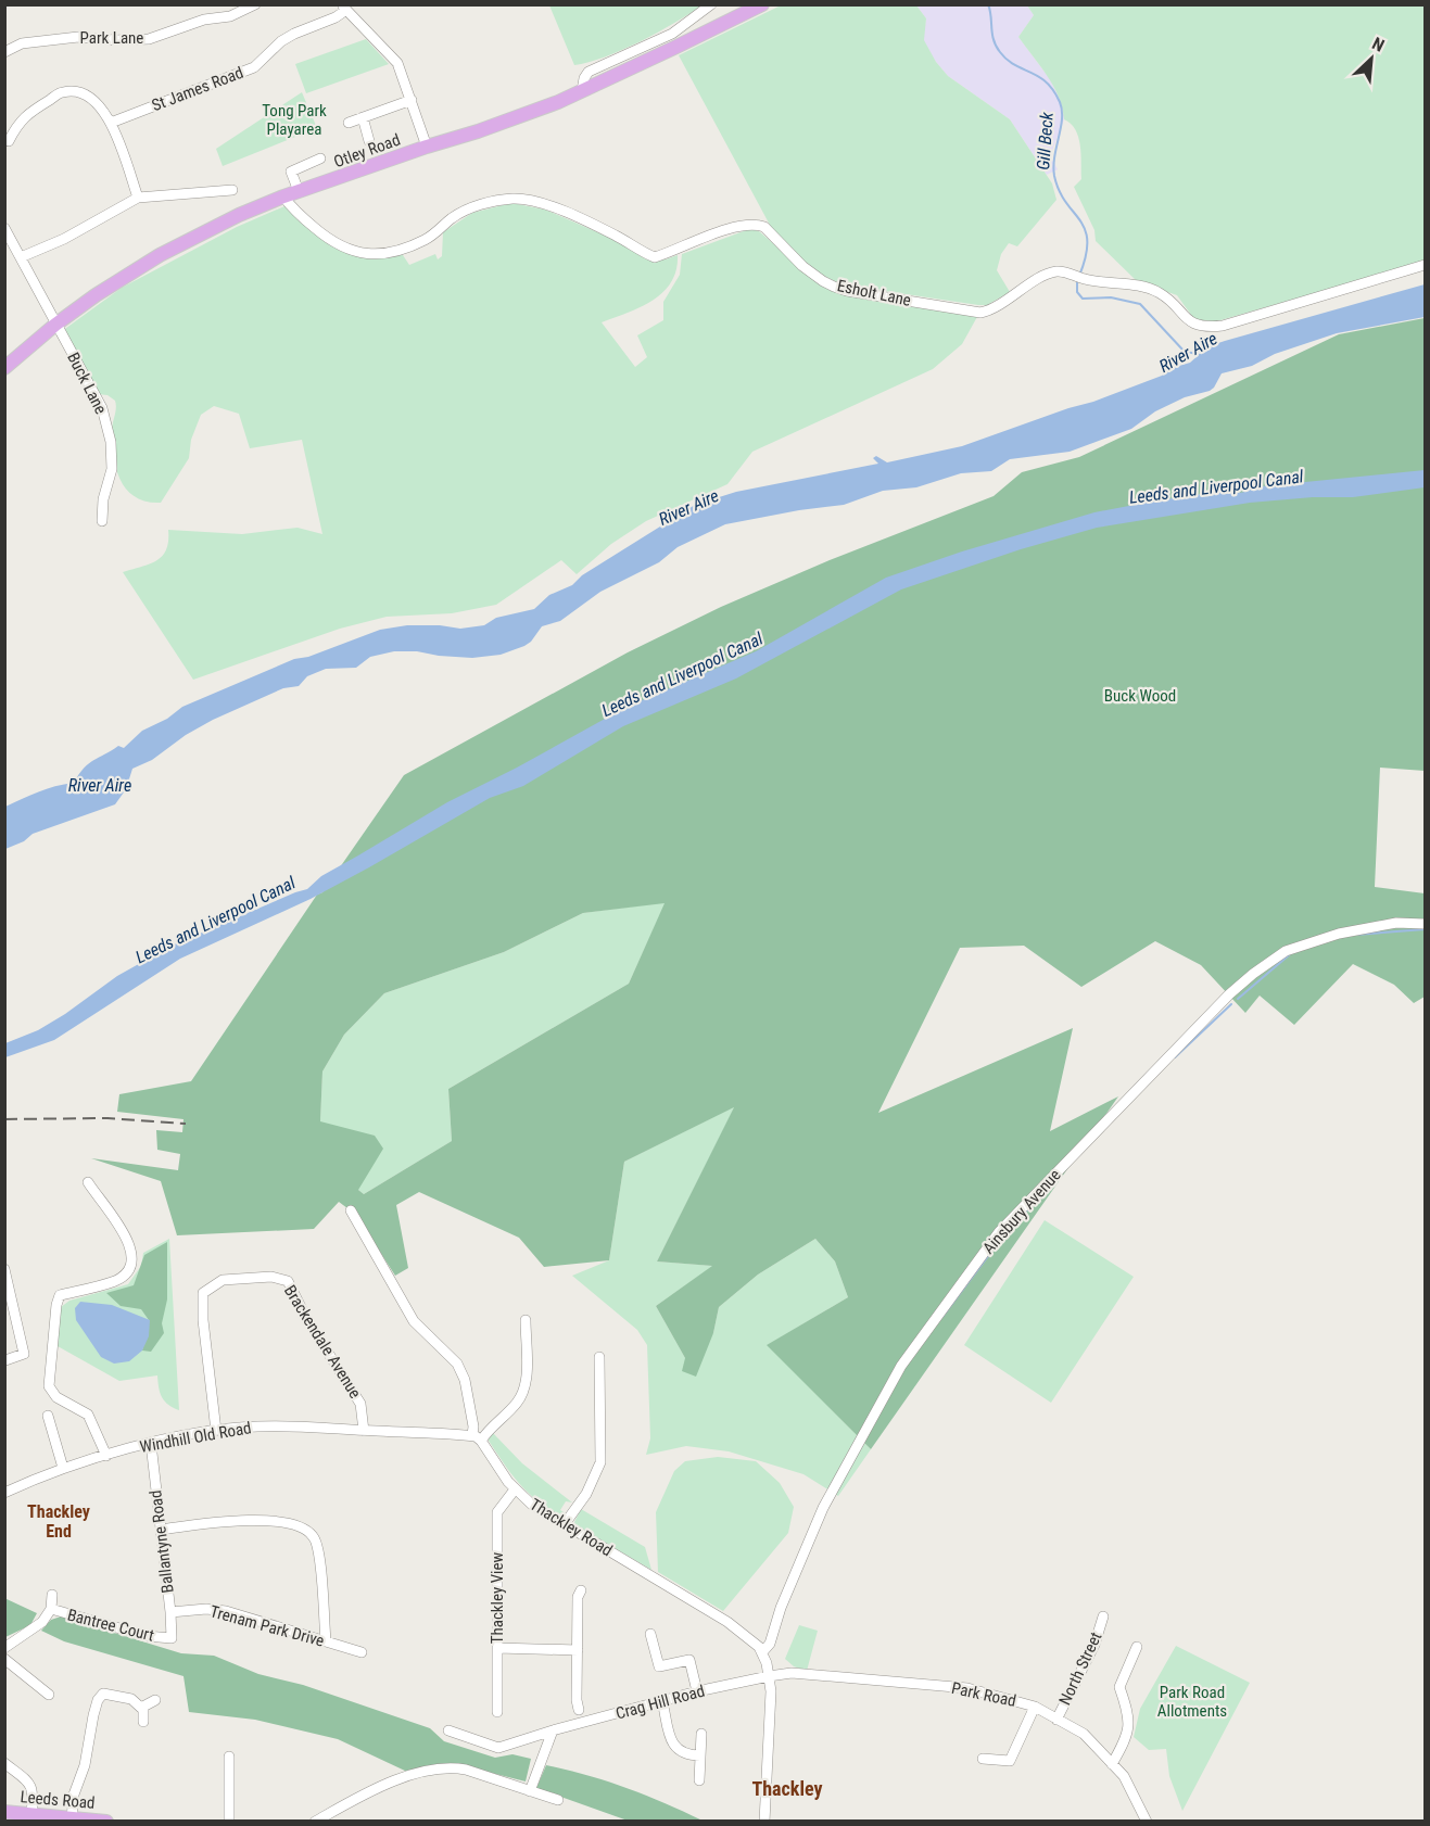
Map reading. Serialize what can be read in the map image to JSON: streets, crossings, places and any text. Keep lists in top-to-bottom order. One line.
{"streets":{"main road":["Otley Road","Leeds Road"],"street":["Park Lane","St James Road","Esholt Lane","Buck Lane","Ainsbury Avenue","Brackendale Avenue","Windhill Old Road","Thackley Road","Ballantyne Road","Thackley View","Bantree Court","Trenam Park Drive","North Street","Park Road","Crag Hill Road"]},"crossings":[["Otley Road","Esholt Lane"],["Otley Road","Buck Lane"],["Ainsbury Avenue","Thackley Road"],["Brackendale Avenue","Windhill Old Road"],["Windhill Old Road","Thackley Road"],["Windhill Old Road","Ballantyne Road"],["Thackley Road","Thackley View"],["Ballantyne Road","Bantree Court"],["Ballantyne Road","Trenam Park Drive"],["North Street","Park Road"],["Park Road","Crag Hill Road"]],"districts":["Thackley End","Thackley"],"water":["Gill Beck","River Aire","Leeds and Liverpool Canal"],"parks":["Tong Park Playarea","Buck Wood","Park Road Allotments"],"north":"top right"}
